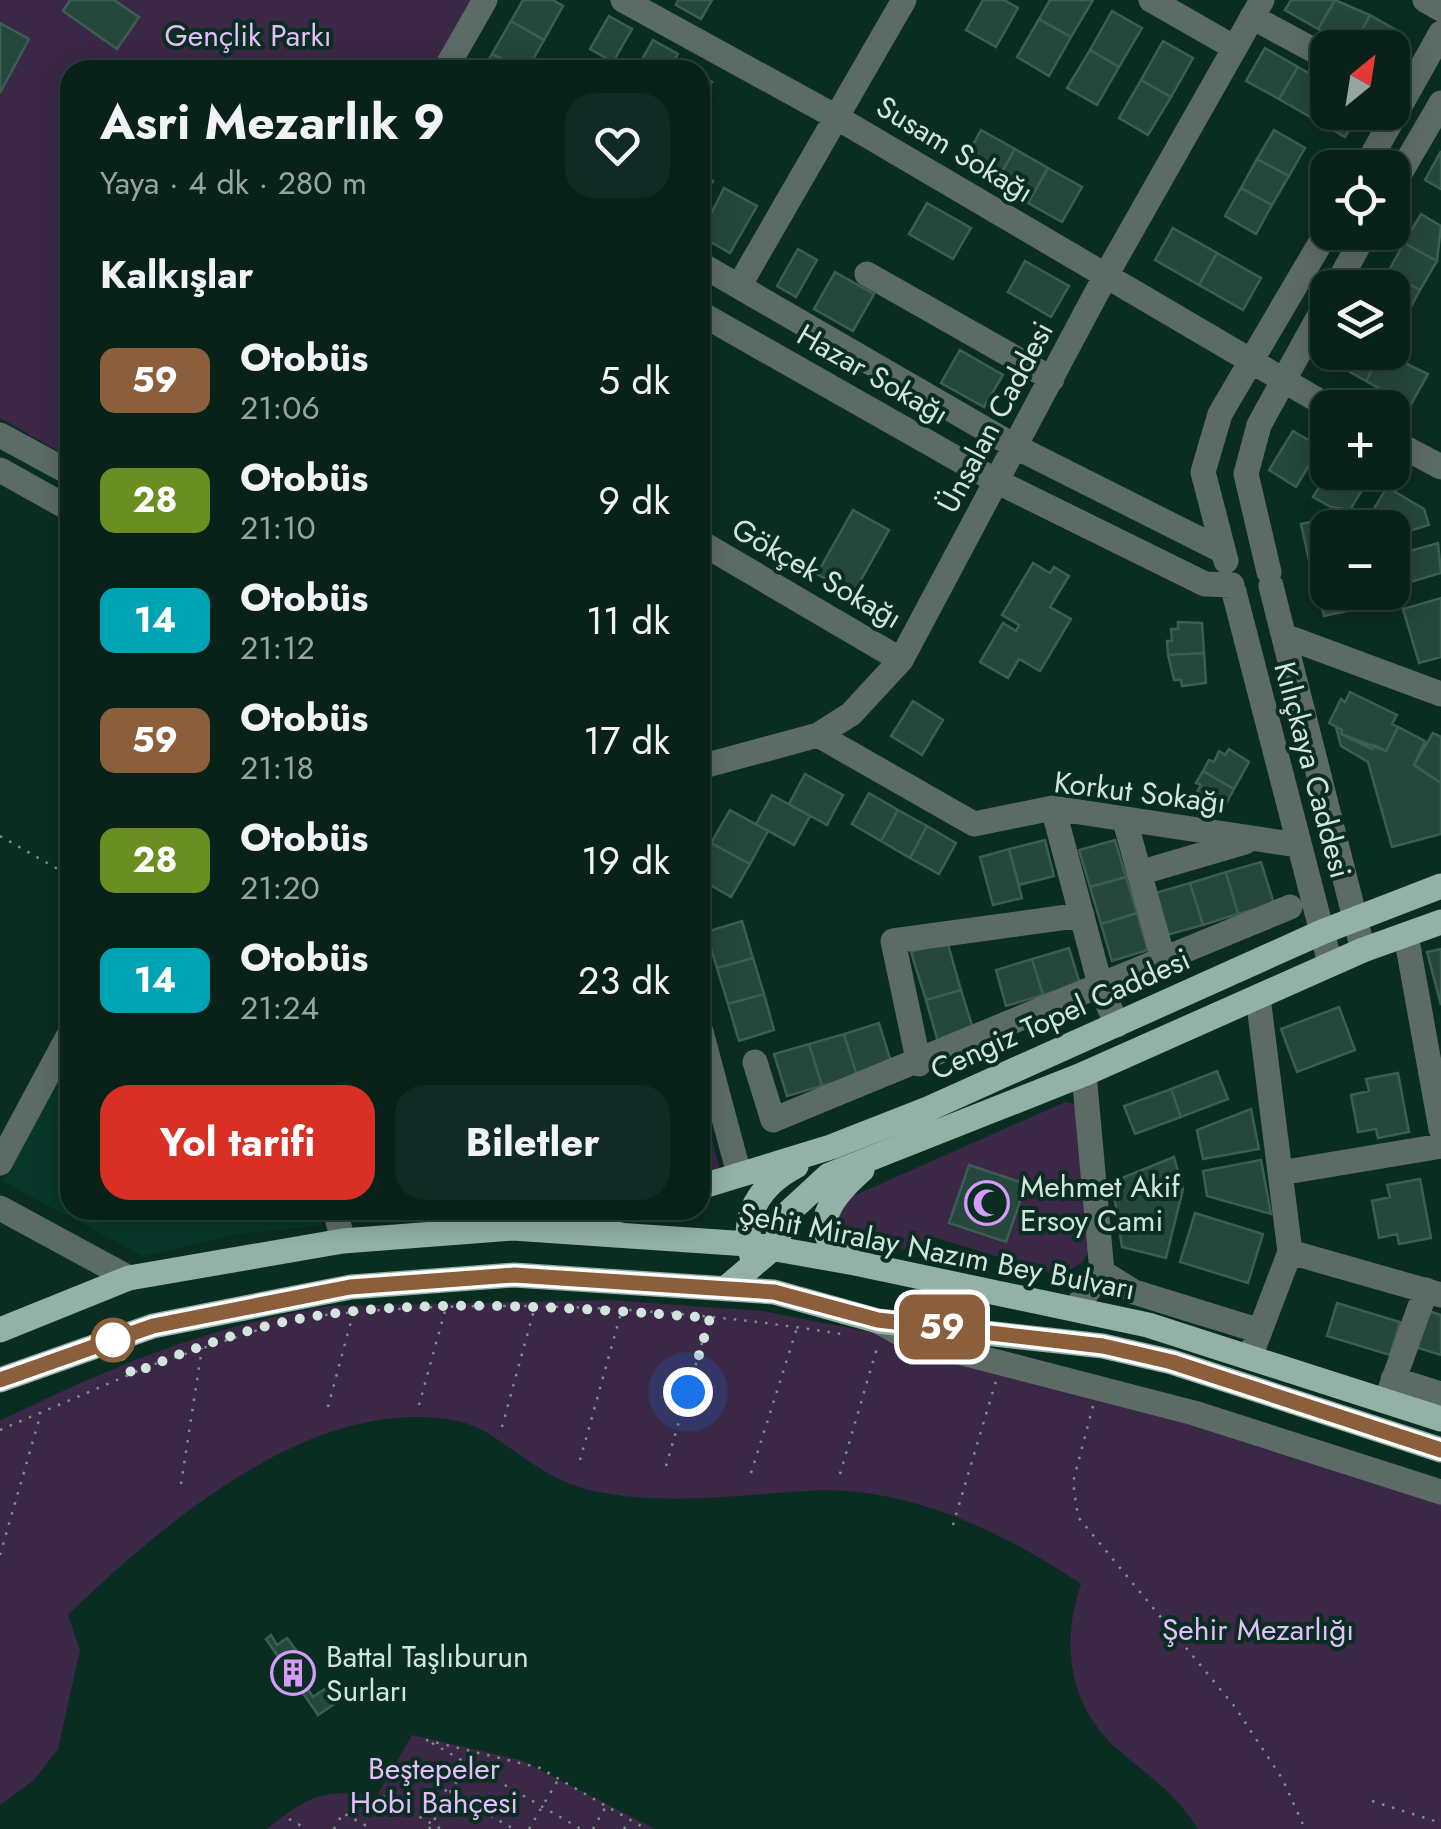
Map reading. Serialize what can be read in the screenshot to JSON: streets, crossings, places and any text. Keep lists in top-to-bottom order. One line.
{"streets":{"main road":["Cengiz Topel Caddesi","Şehit Miralay Nazım Bey Bulvarı"],"street":["Susam Sokağı","Hazar Sokağı","Ünsalan Caddesi","Gökçek Sokağı","Kılıçkaya Caddesi","Korkut Sokağı"]},"crossings":[["Susam Sokağı","Ünsalan Caddesi"],["Susam Sokağı","Kılıçkaya Caddesi"],["Hazar Sokağı","Ünsalan Caddesi"],["Hazar Sokağı","Kılıçkaya Caddesi"],["Ünsalan Caddesi","Gökçek Sokağı"],["Ünsalan Caddesi","Korkut Sokağı"],["Kılıçkaya Caddesi","Korkut Sokağı"],["Kılıçkaya Caddesi","Cengiz Topel Caddesi"],["Cengiz Topel Caddesi","Şehit Miralay Nazım Bey Bulvarı"]],"parks":["Gençlik Parkı","Şehir Mezarlığı","Beştepeler Hobi Bahçesi"],"places":{"mosque":["Mehmet Akif Ersoy Cami"],"building":["Battal Taşlıburun Surları"]},"lines":["bus line 59"],"north":"top right","page":{"on_map":"59","map_buttons":["+","−"],"heading":[["Asri Mezarlık 9","Yaya · 4 dk · 280 m"],"Kalkışlar"],"list":[{"mark":"59","name":"Otobüs","note":"21:06","value":"5 dk"},{"mark":"28","name":"Otobüs","note":"21:10","value":"9 dk"},{"mark":"14","name":"Otobüs","note":"21:12","value":"11 dk"},{"mark":"59","name":"Otobüs","note":"21:18","value":"17 dk"},{"mark":"28","name":"Otobüs","note":"21:20","value":"19 dk"},{"mark":"14","name":"Otobüs","note":"21:24","value":"23 dk"}],"buttons":["Yol tarifi","Biletler"]}}
